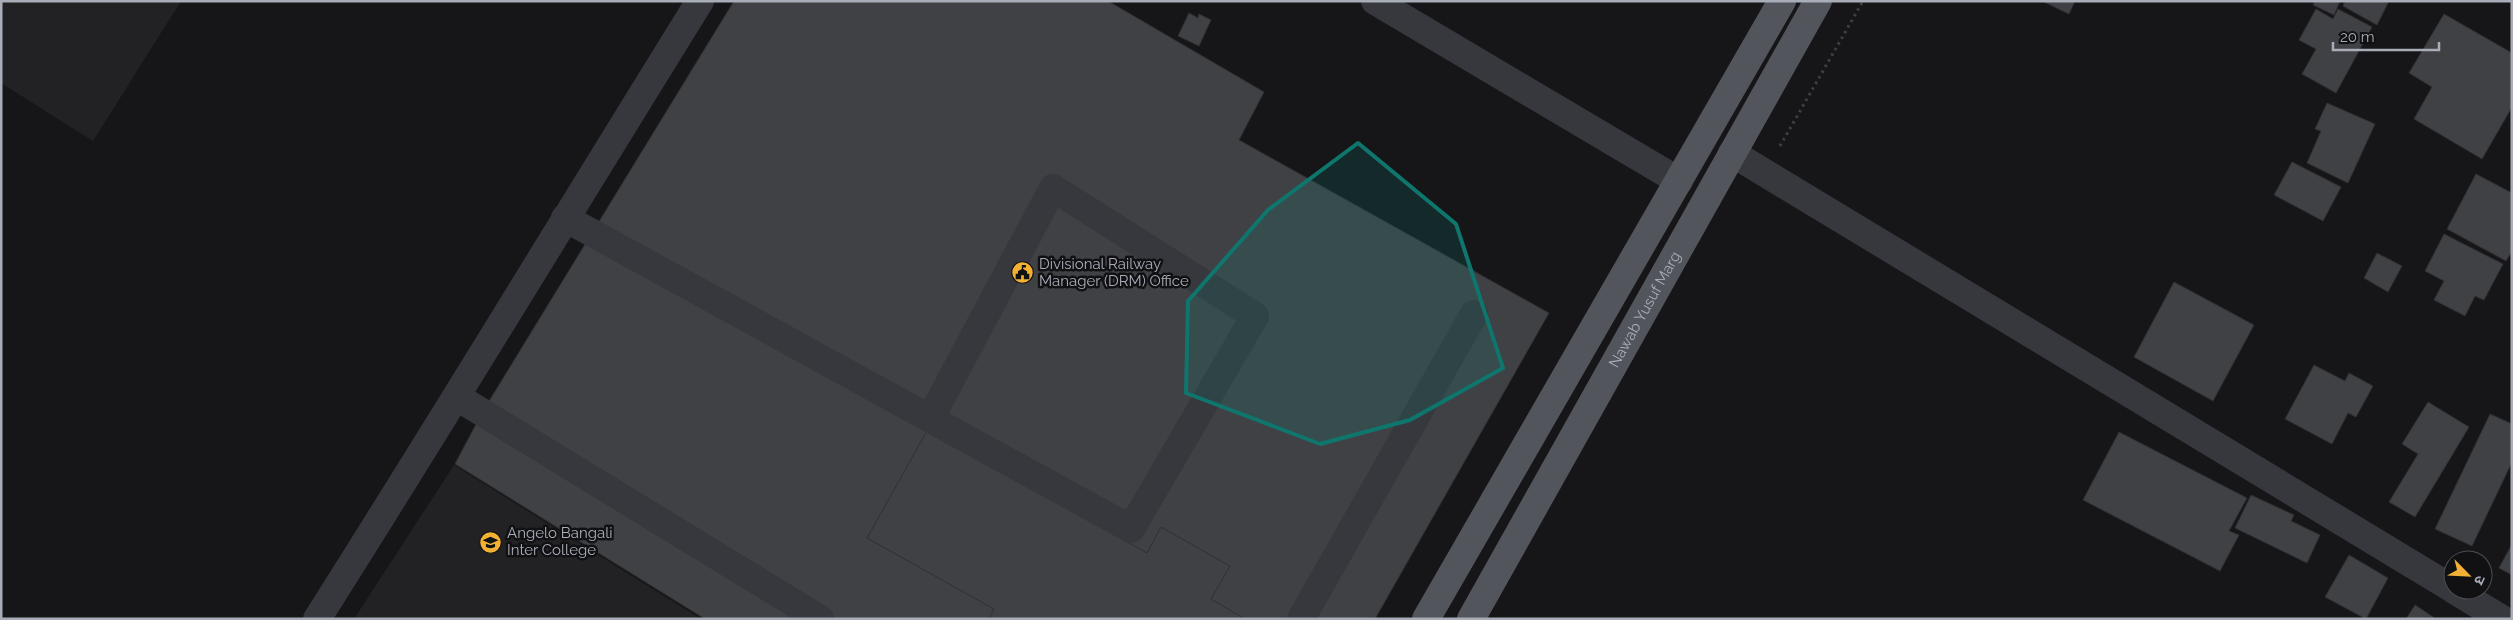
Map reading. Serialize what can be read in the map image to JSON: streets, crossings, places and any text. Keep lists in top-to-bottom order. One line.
{"streets":{"main road":["Nawab Yusuf Marg"]},"places":{"public building":["Divisional Railway Manager (DRM) Office"],"school or university":["Angelo Bangali Inter College"]},"scale_bar":"20 m","north":"bottom right"}
